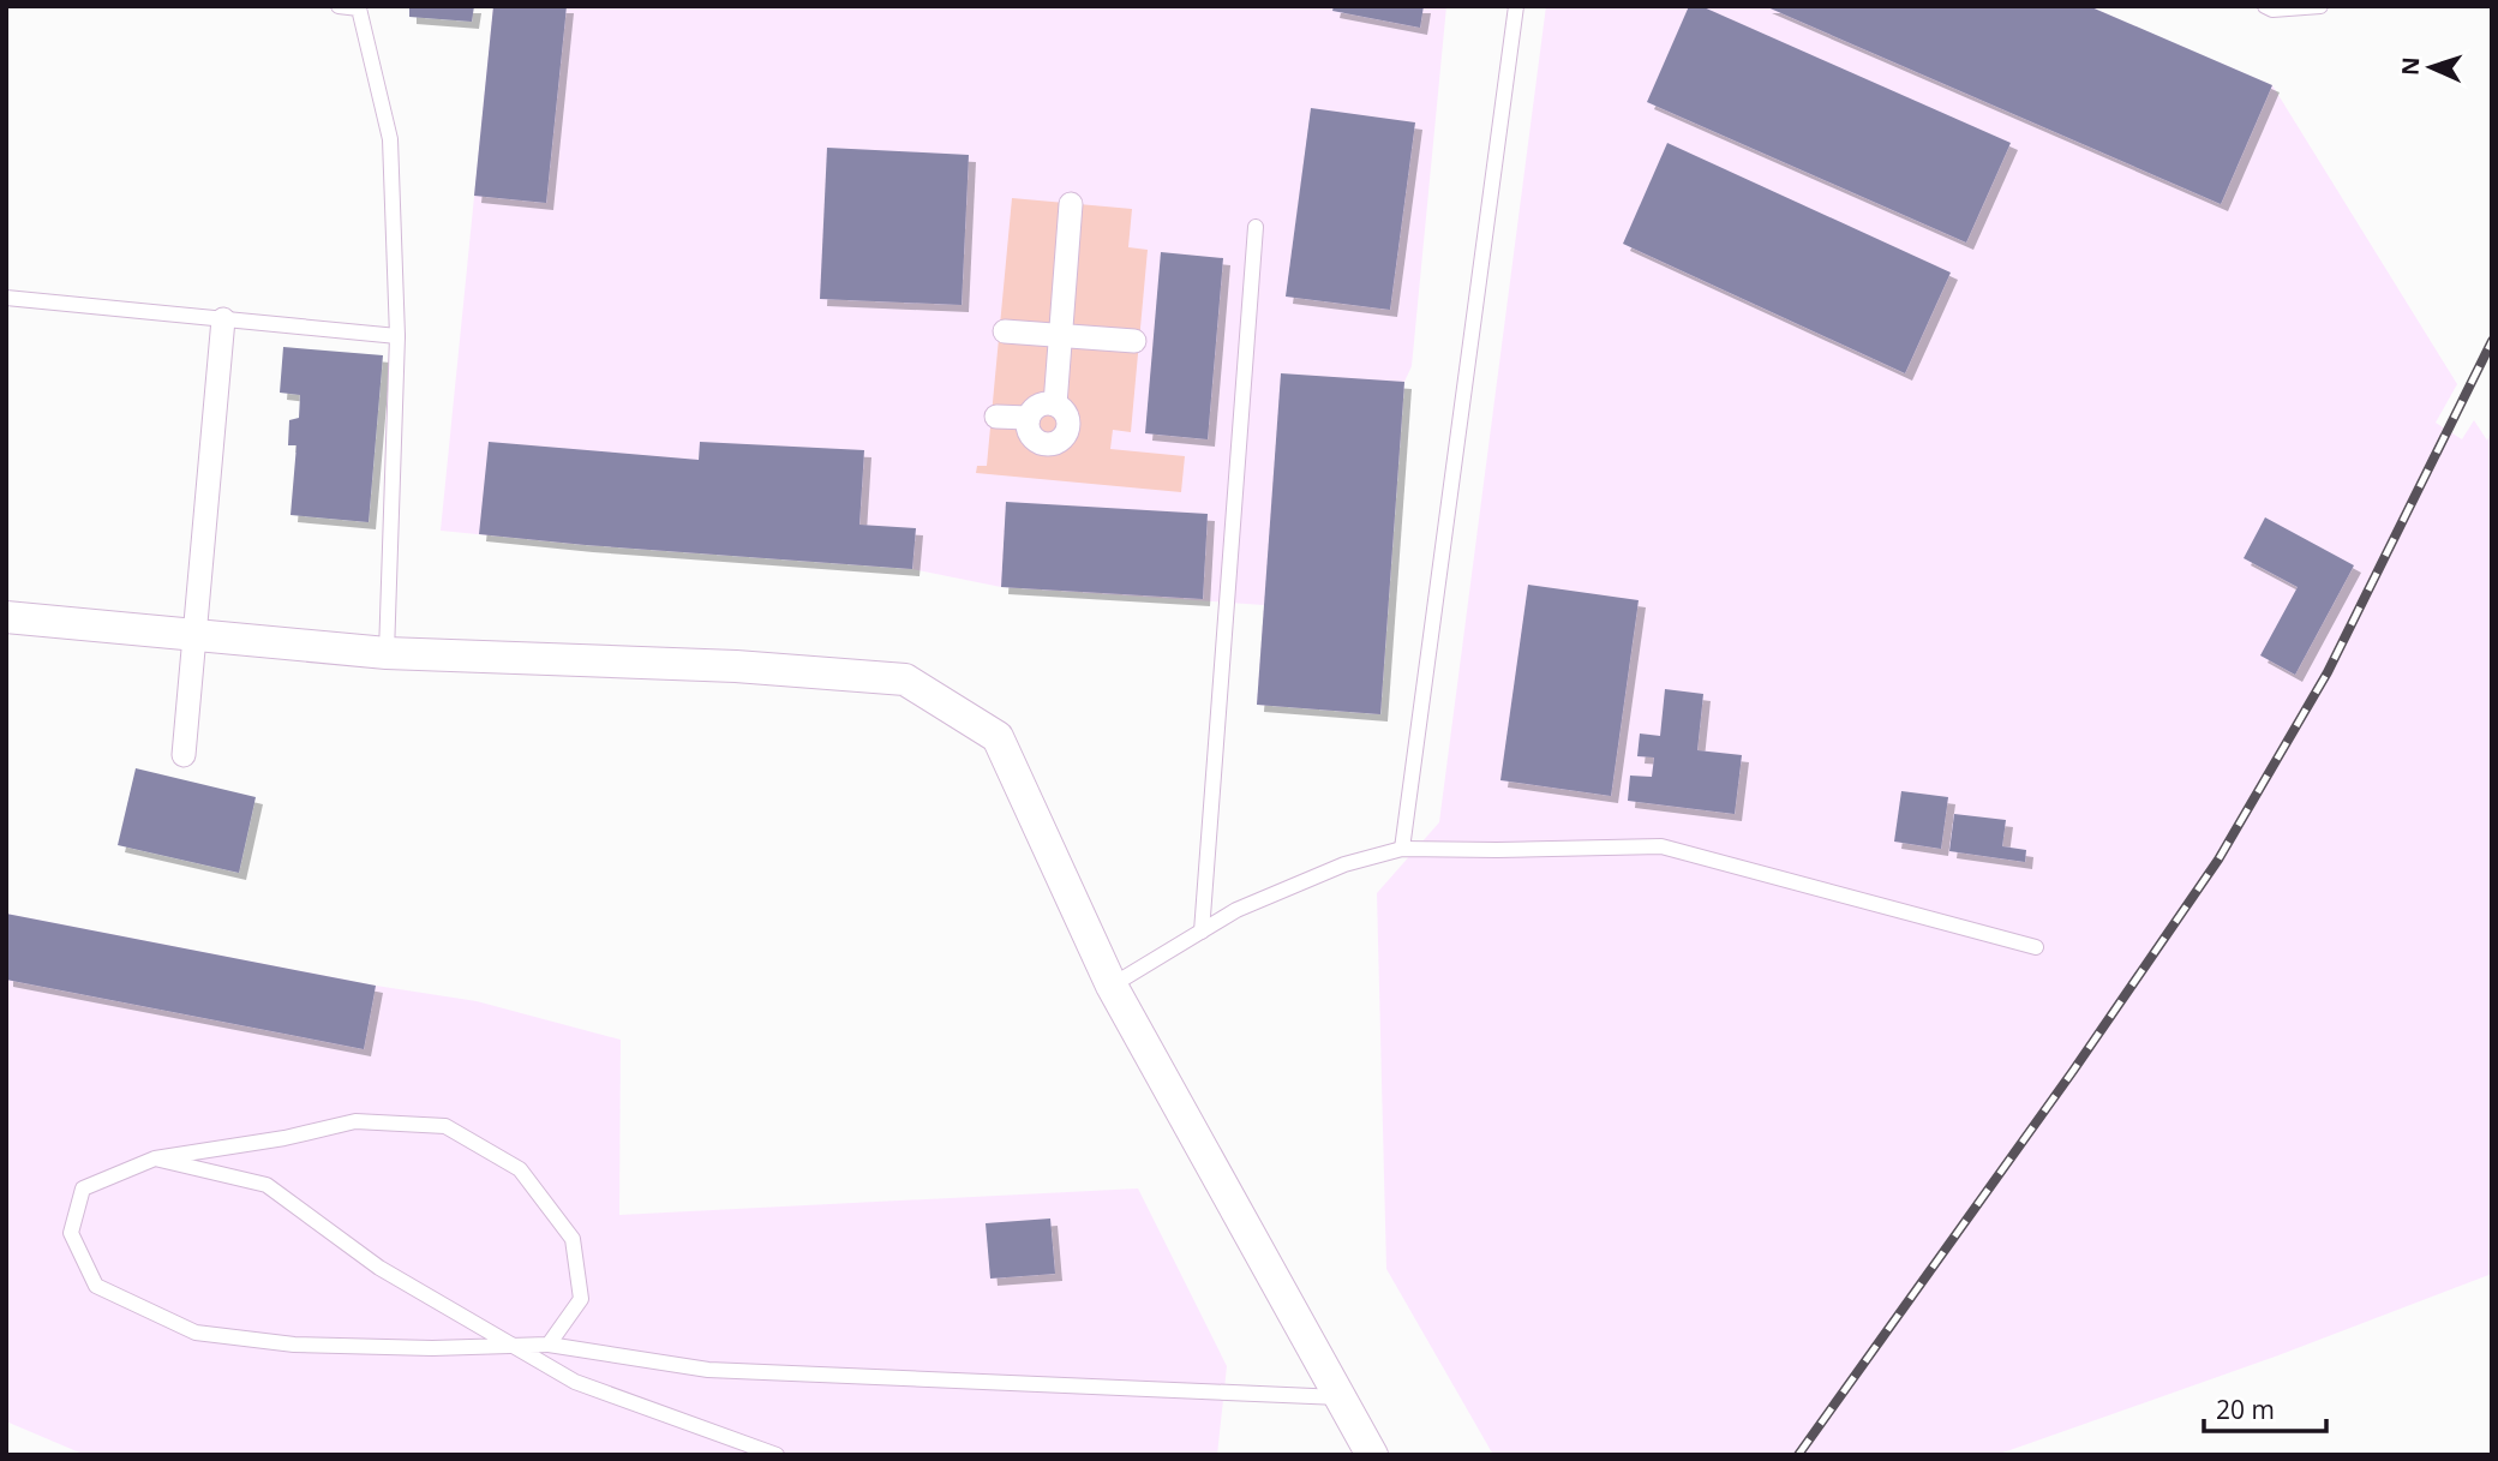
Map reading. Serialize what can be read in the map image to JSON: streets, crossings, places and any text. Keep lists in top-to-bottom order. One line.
{"scale_bar":"20 m","north":"left"}
